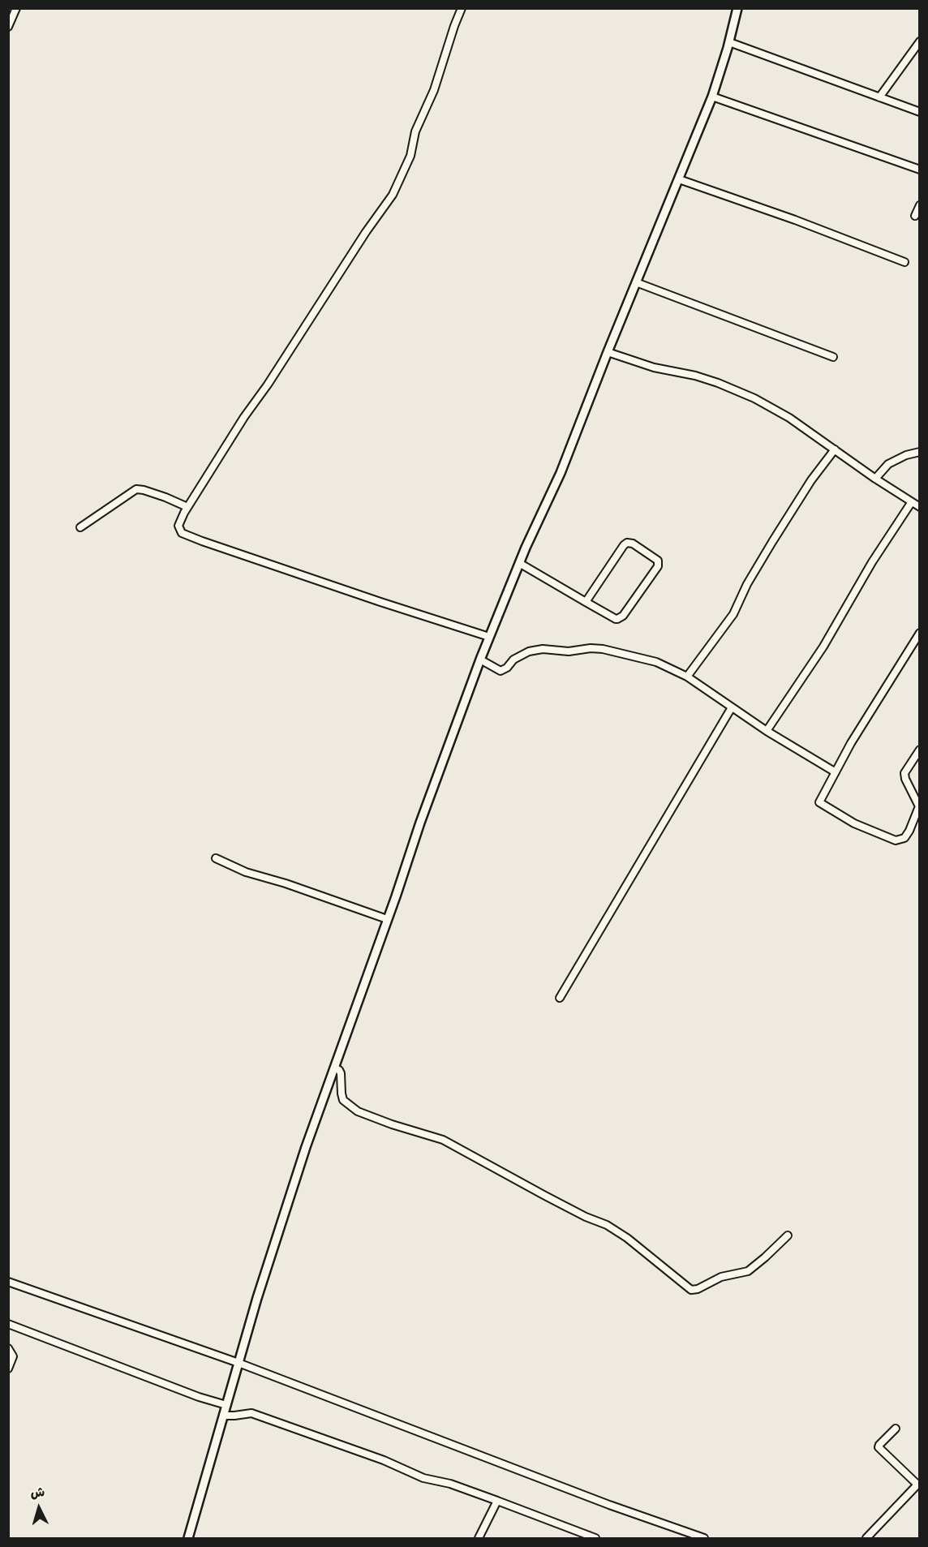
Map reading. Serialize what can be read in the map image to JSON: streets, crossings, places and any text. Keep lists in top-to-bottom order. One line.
{"north":"top"}
